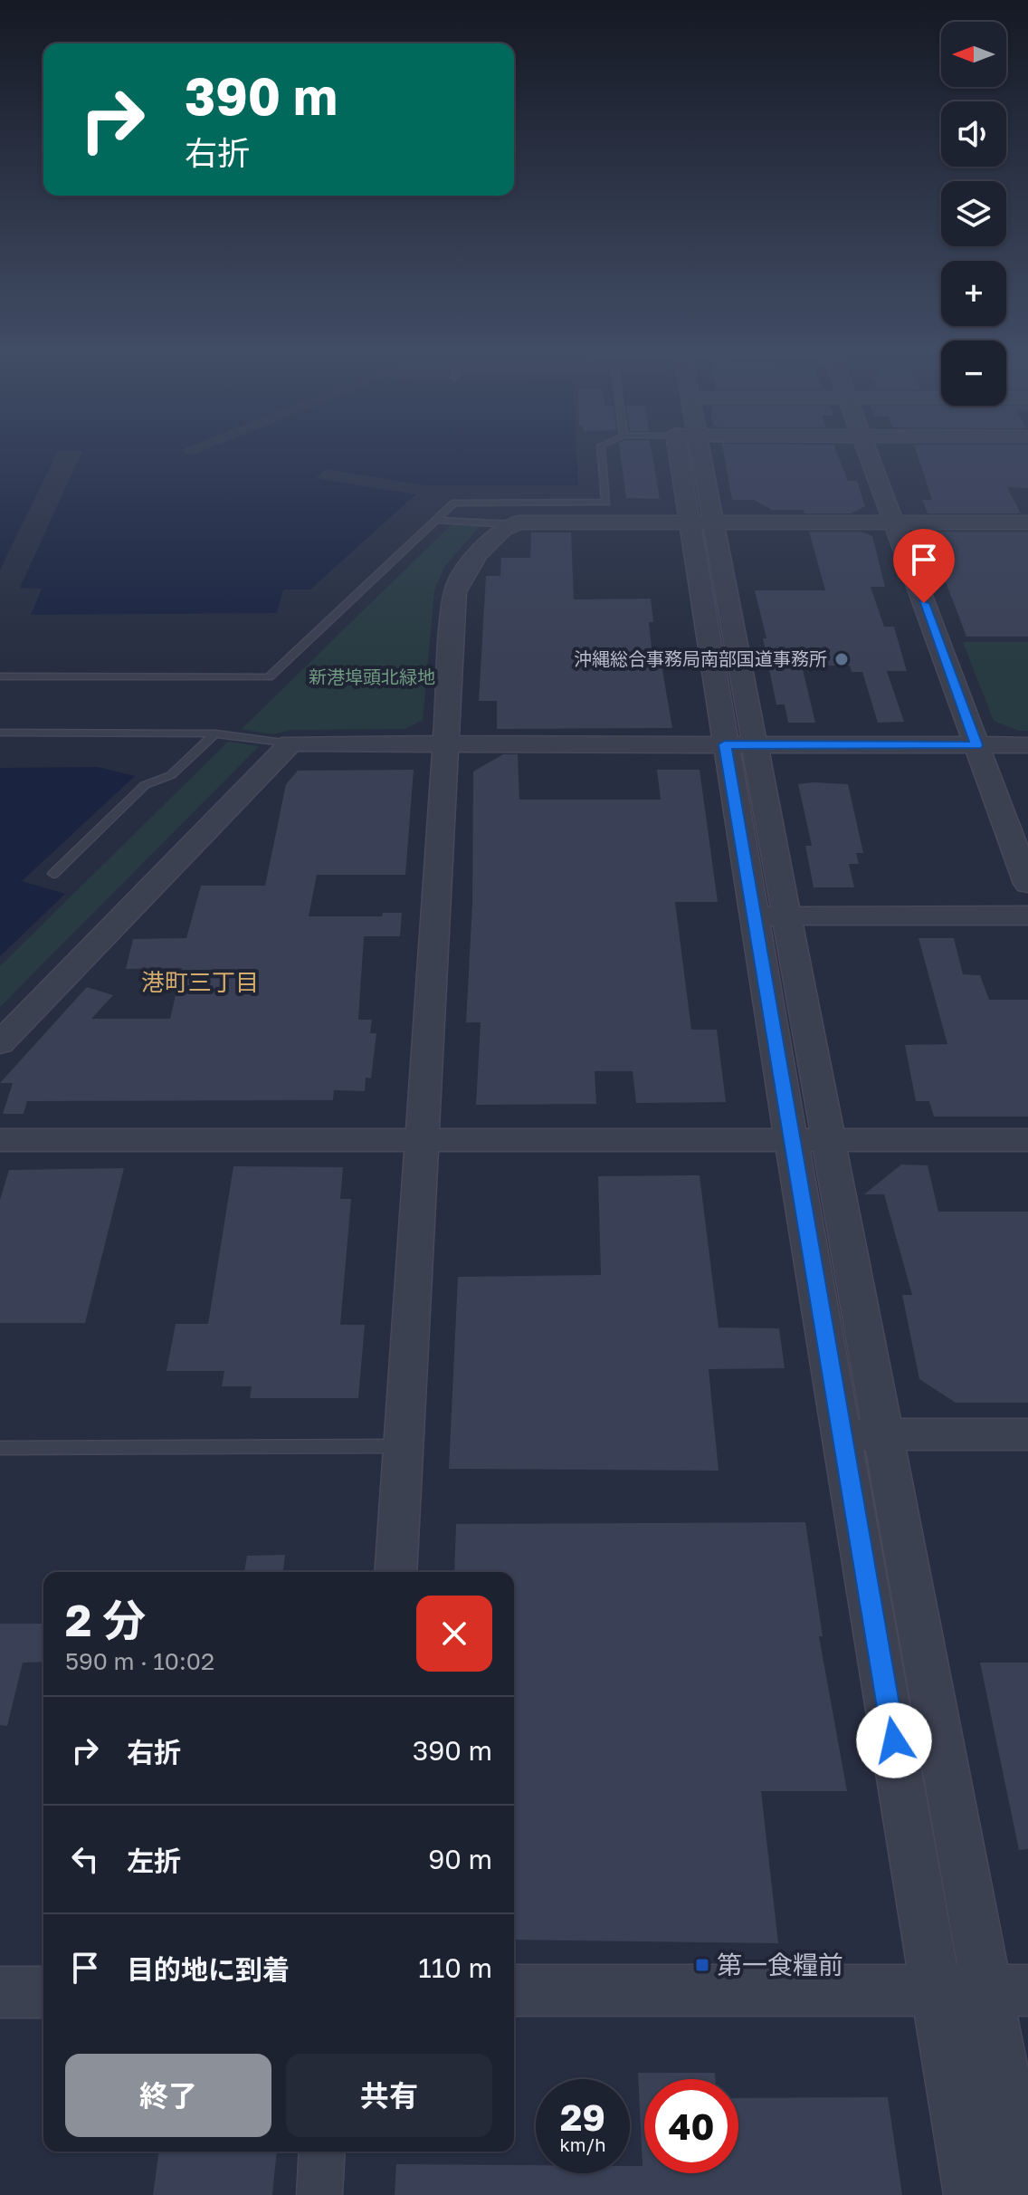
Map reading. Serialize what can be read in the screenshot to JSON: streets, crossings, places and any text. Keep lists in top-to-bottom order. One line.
{"districts":["港町三丁目"],"parks":["新港埠頭北緑地"],"places":{"other":["沖縄総合事務局南部国道事務所"],"transit":["第一食糧前"]},"north":"left","page":{"map_buttons":["+","−"],"turn":["390 m","右折"],"heading":["2 分","590 m · 10:02"],"list":[{"name":"右折","value":"390 m"},{"name":"左折","value":"90 m"},{"name":"目的地に到着","value":"110 m"}],"buttons":["終了","共有"],"speed":"29 km/h","limit":"40"}}
